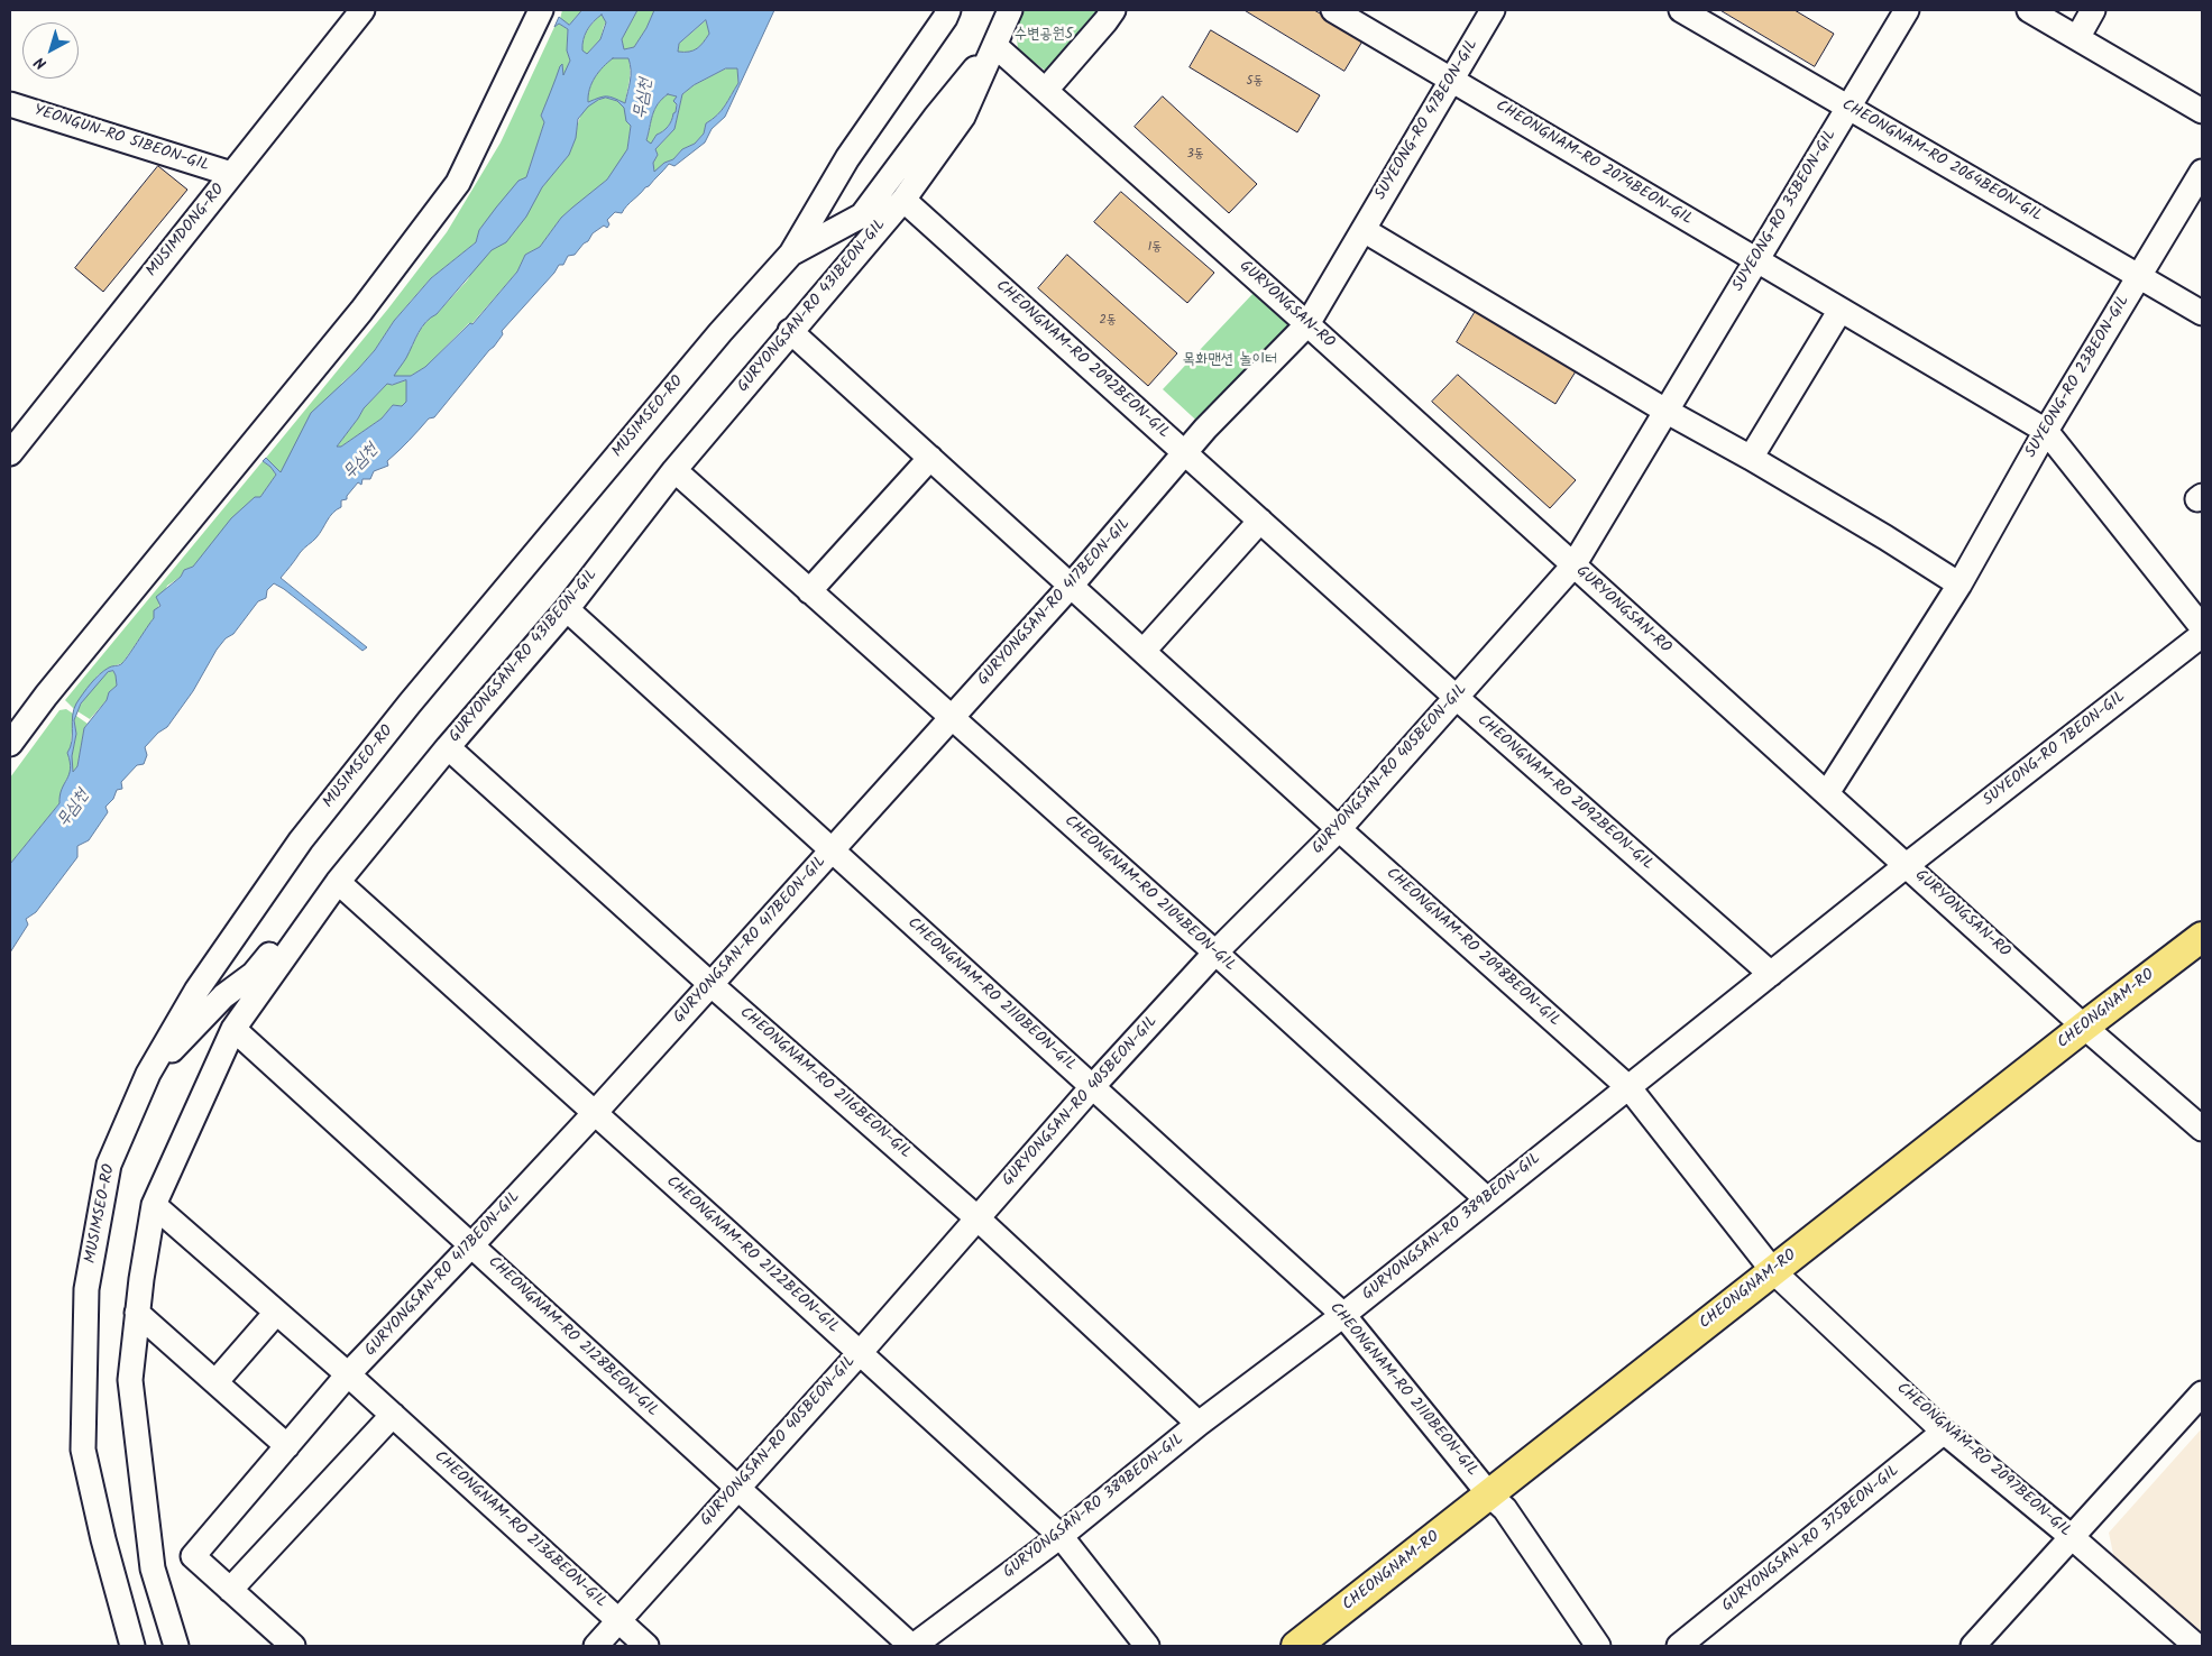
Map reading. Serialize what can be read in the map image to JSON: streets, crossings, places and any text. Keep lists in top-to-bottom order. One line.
{"streets":{"main road":["CHEONGNAM-RO"],"street":["SUYEONG-RO 47BEON-GIL","YEONGUN-RO 51BEON-GIL","CHEONGNAM-RO 2064BEON-GIL","CHEONGNAM-RO 2074BEON-GIL","SUYEONG-RO 35BEON-GIL","MUSIMDONG-RO","GURYONGSAN-RO","GURYONGSAN-RO 431BEON-GIL","CHEONGNAM-RO 2092BEON-GIL","SUYEONG-RO 23BEON-GIL","MUSIMSEO-RO","GURYONGSAN-RO 417BEON-GIL","SUYEONG-RO 7BEON-GIL","GURYONGSAN-RO 405BEON-GIL","CHEONGNAM-RO 2104BEON-GIL","CHEONGNAM-RO 2098BEON-GIL","CHEONGNAM-RO 2110BEON-GIL","CHEONGNAM-RO 2116BEON-GIL","GURYONGSAN-RO 389BEON-GIL","CHEONGNAM-RO 2122BEON-GIL","CHEONGNAM-RO 2128BEON-GIL","CHEONGNAM-RO 2097BEON-GIL","CHEONGNAM-RO 2136BEON-GIL","GURYONGSAN-RO 375BEON-GIL"]},"crossings":[["SUYEONG-RO 47BEON-GIL","CHEONGNAM-RO 2074BEON-GIL"],["SUYEONG-RO 47BEON-GIL","GURYONGSAN-RO"],["SUYEONG-RO 47BEON-GIL","GURYONGSAN-RO 417BEON-GIL"],["YEONGUN-RO 51BEON-GIL","MUSIMDONG-RO"],["CHEONGNAM-RO 2064BEON-GIL","SUYEONG-RO 35BEON-GIL"],["CHEONGNAM-RO 2064BEON-GIL","SUYEONG-RO 23BEON-GIL"],["CHEONGNAM-RO 2074BEON-GIL","SUYEONG-RO 35BEON-GIL"],["CHEONGNAM-RO 2074BEON-GIL","SUYEONG-RO 23BEON-GIL"],["SUYEONG-RO 35BEON-GIL","GURYONGSAN-RO"],["SUYEONG-RO 35BEON-GIL","GURYONGSAN-RO 405BEON-GIL"],["GURYONGSAN-RO","GURYONGSAN-RO 431BEON-GIL"],["GURYONGSAN-RO","SUYEONG-RO 23BEON-GIL"],["GURYONGSAN-RO","GURYONGSAN-RO 417BEON-GIL"],["GURYONGSAN-RO","SUYEONG-RO 7BEON-GIL"],["GURYONGSAN-RO","GURYONGSAN-RO 405BEON-GIL"],["GURYONGSAN-RO","CHEONGNAM-RO"],["GURYONGSAN-RO","GURYONGSAN-RO 389BEON-GIL"],["GURYONGSAN-RO 431BEON-GIL","CHEONGNAM-RO 2092BEON-GIL"],["GURYONGSAN-RO 431BEON-GIL","CHEONGNAM-RO 2104BEON-GIL"],["GURYONGSAN-RO 431BEON-GIL","CHEONGNAM-RO 2098BEON-GIL"],["GURYONGSAN-RO 431BEON-GIL","CHEONGNAM-RO 2110BEON-GIL"],["GURYONGSAN-RO 431BEON-GIL","CHEONGNAM-RO 2116BEON-GIL"],["GURYONGSAN-RO 431BEON-GIL","CHEONGNAM-RO 2122BEON-GIL"],["GURYONGSAN-RO 431BEON-GIL","CHEONGNAM-RO 2128BEON-GIL"],["GURYONGSAN-RO 431BEON-GIL","CHEONGNAM-RO 2136BEON-GIL"],["CHEONGNAM-RO 2092BEON-GIL","GURYONGSAN-RO 417BEON-GIL"],["CHEONGNAM-RO 2092BEON-GIL","GURYONGSAN-RO 405BEON-GIL"],["CHEONGNAM-RO 2092BEON-GIL","GURYONGSAN-RO 389BEON-GIL"],["GURYONGSAN-RO 417BEON-GIL","CHEONGNAM-RO 2104BEON-GIL"],["GURYONGSAN-RO 417BEON-GIL","CHEONGNAM-RO 2098BEON-GIL"],["GURYONGSAN-RO 417BEON-GIL","CHEONGNAM-RO 2110BEON-GIL"],["GURYONGSAN-RO 417BEON-GIL","CHEONGNAM-RO 2116BEON-GIL"],["GURYONGSAN-RO 417BEON-GIL","CHEONGNAM-RO 2122BEON-GIL"],["GURYONGSAN-RO 417BEON-GIL","CHEONGNAM-RO 2128BEON-GIL"],["GURYONGSAN-RO 417BEON-GIL","CHEONGNAM-RO 2136BEON-GIL"],["SUYEONG-RO 7BEON-GIL","GURYONGSAN-RO 389BEON-GIL"],["GURYONGSAN-RO 405BEON-GIL","CHEONGNAM-RO 2104BEON-GIL"],["GURYONGSAN-RO 405BEON-GIL","CHEONGNAM-RO 2098BEON-GIL"],["GURYONGSAN-RO 405BEON-GIL","CHEONGNAM-RO 2110BEON-GIL"],["GURYONGSAN-RO 405BEON-GIL","CHEONGNAM-RO 2116BEON-GIL"],["GURYONGSAN-RO 405BEON-GIL","CHEONGNAM-RO 2122BEON-GIL"],["GURYONGSAN-RO 405BEON-GIL","CHEONGNAM-RO 2128BEON-GIL"],["GURYONGSAN-RO 405BEON-GIL","CHEONGNAM-RO 2136BEON-GIL"],["CHEONGNAM-RO 2104BEON-GIL","GURYONGSAN-RO 389BEON-GIL"],["CHEONGNAM-RO 2098BEON-GIL","CHEONGNAM-RO"],["CHEONGNAM-RO 2098BEON-GIL","GURYONGSAN-RO 389BEON-GIL"],["CHEONGNAM-RO 2098BEON-GIL","CHEONGNAM-RO 2097BEON-GIL"],["CHEONGNAM-RO 2110BEON-GIL","CHEONGNAM-RO"],["CHEONGNAM-RO 2110BEON-GIL","GURYONGSAN-RO 389BEON-GIL"],["CHEONGNAM-RO","CHEONGNAM-RO 2097BEON-GIL"],["CHEONGNAM-RO 2116BEON-GIL","GURYONGSAN-RO 389BEON-GIL"],["GURYONGSAN-RO 389BEON-GIL","CHEONGNAM-RO 2122BEON-GIL"],["GURYONGSAN-RO 389BEON-GIL","CHEONGNAM-RO 2128BEON-GIL"],["CHEONGNAM-RO 2097BEON-GIL","GURYONGSAN-RO 375BEON-GIL"]],"water":["무심천"],"parks":["수변공원5","목화맨션 놀이터"],"house_numbers":["5동","3동","1동","2동"],"north":"bottom left"}
